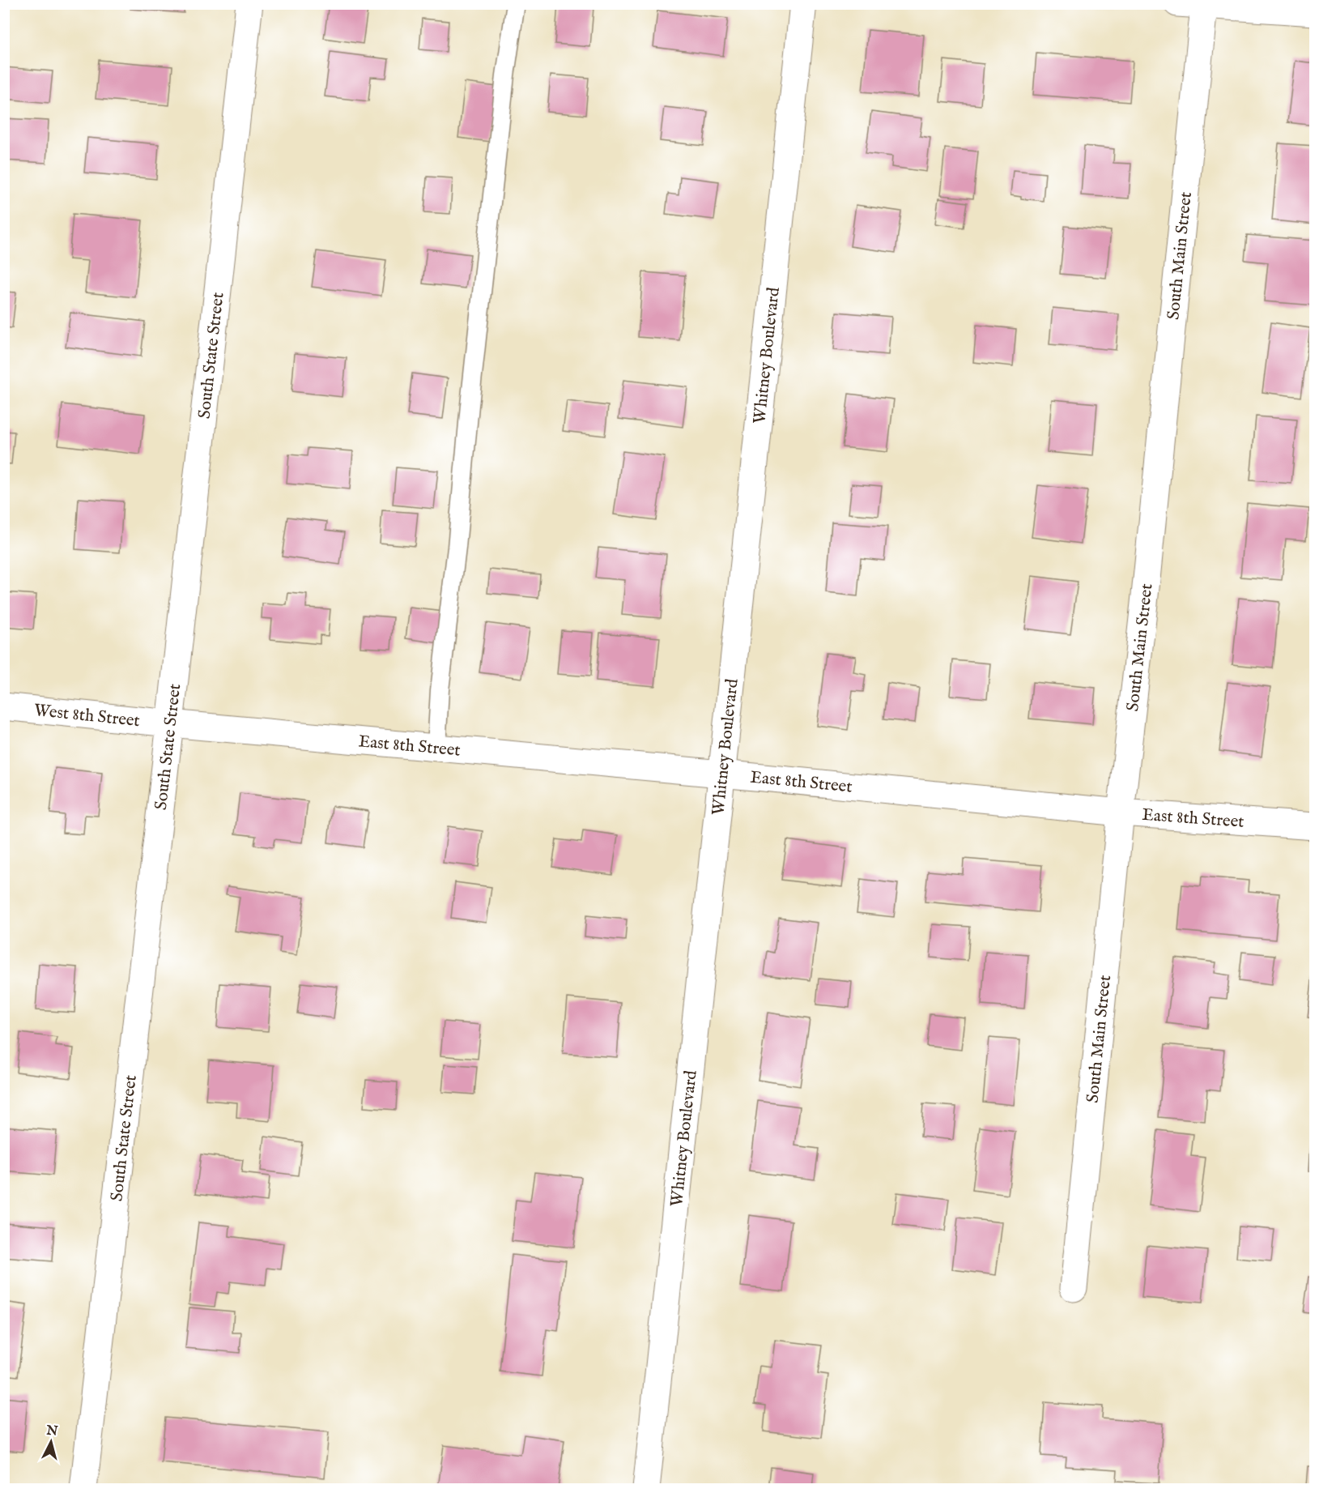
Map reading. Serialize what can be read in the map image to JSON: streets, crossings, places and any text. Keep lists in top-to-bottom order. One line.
{"streets":{"street":["South Main Street","Whitney Boulevard","South State Street","West 8th Street","East 8th Street"]},"crossings":[["South Main Street","East 8th Street"],["Whitney Boulevard","East 8th Street"],["South State Street","West 8th Street"],["South State Street","East 8th Street"],["West 8th Street","East 8th Street"]],"north":"top"}
